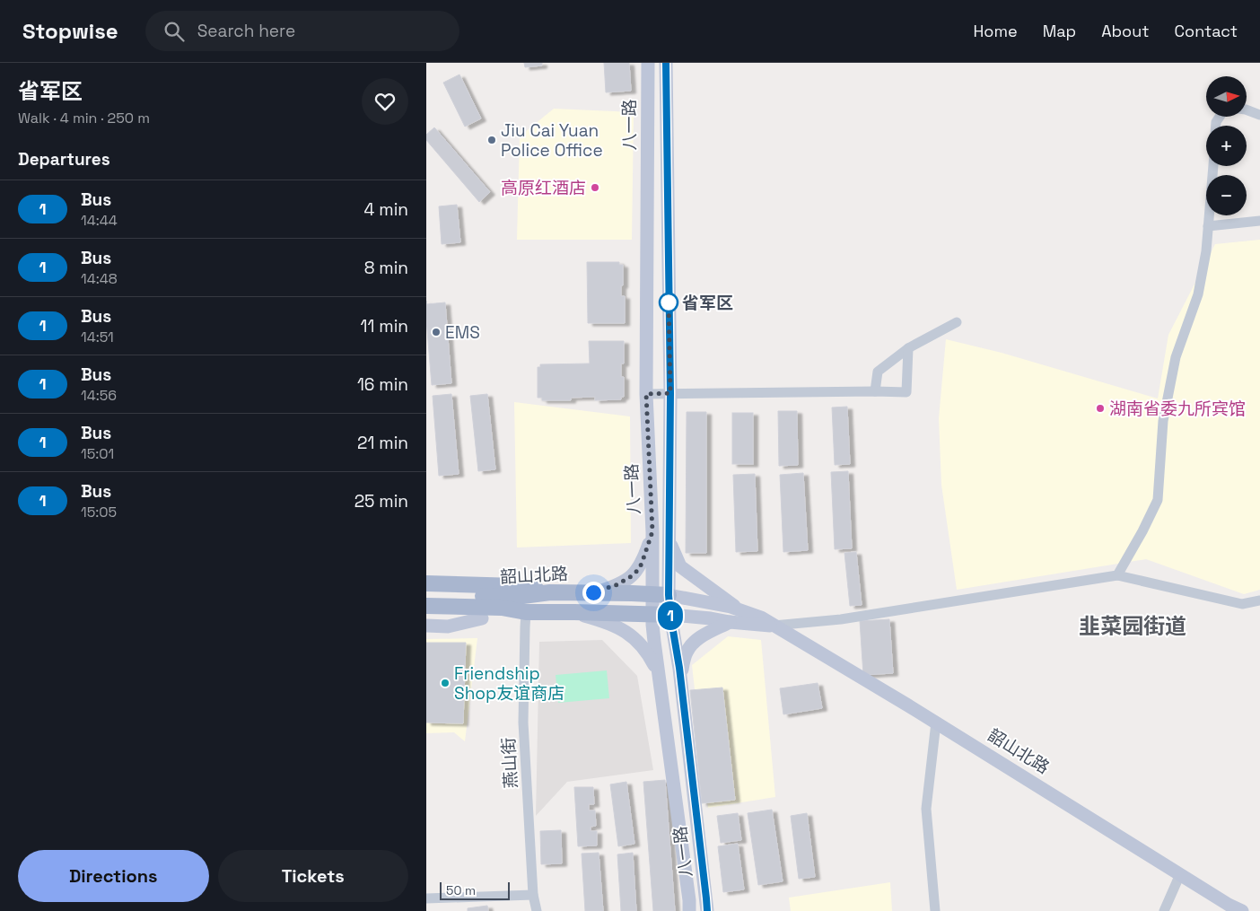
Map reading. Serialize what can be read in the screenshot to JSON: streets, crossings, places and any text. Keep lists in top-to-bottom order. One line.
{"streets":{"main road":["八一路","韶山北路"],"street":["燕山街"]},"crossings":[["八一路","韶山北路"],["韶山北路","燕山街"]],"districts":["韭菜园街道"],"places":["Jiu Cai Yuan Police Office","高原红酒店","省军区","EMS","湖南省委九所宾馆","Friendship Shop友谊商店"],"lines":["bus line 1"],"scale_bar":"50 m","north":"right","page":{"header":"Stopwise","search":"Search here","nav":["Home","Map","About","Contact"],"heading":[["省军区","Walk · 4 min · 250 m"],"Departures"],"on_map":"1","map_buttons":["+","−"],"list":[{"mark":"1","name":"Bus","note":"14:44","value":"4 min"},{"mark":"1","name":"Bus","note":"14:48","value":"8 min"},{"mark":"1","name":"Bus","note":"14:51","value":"11 min"},{"mark":"1","name":"Bus","note":"14:56","value":"16 min"},{"mark":"1","name":"Bus","note":"15:01","value":"21 min"},{"mark":"1","name":"Bus","note":"15:05","value":"25 min"}],"buttons":["Directions","Tickets"],"scale":"50 m"}}
